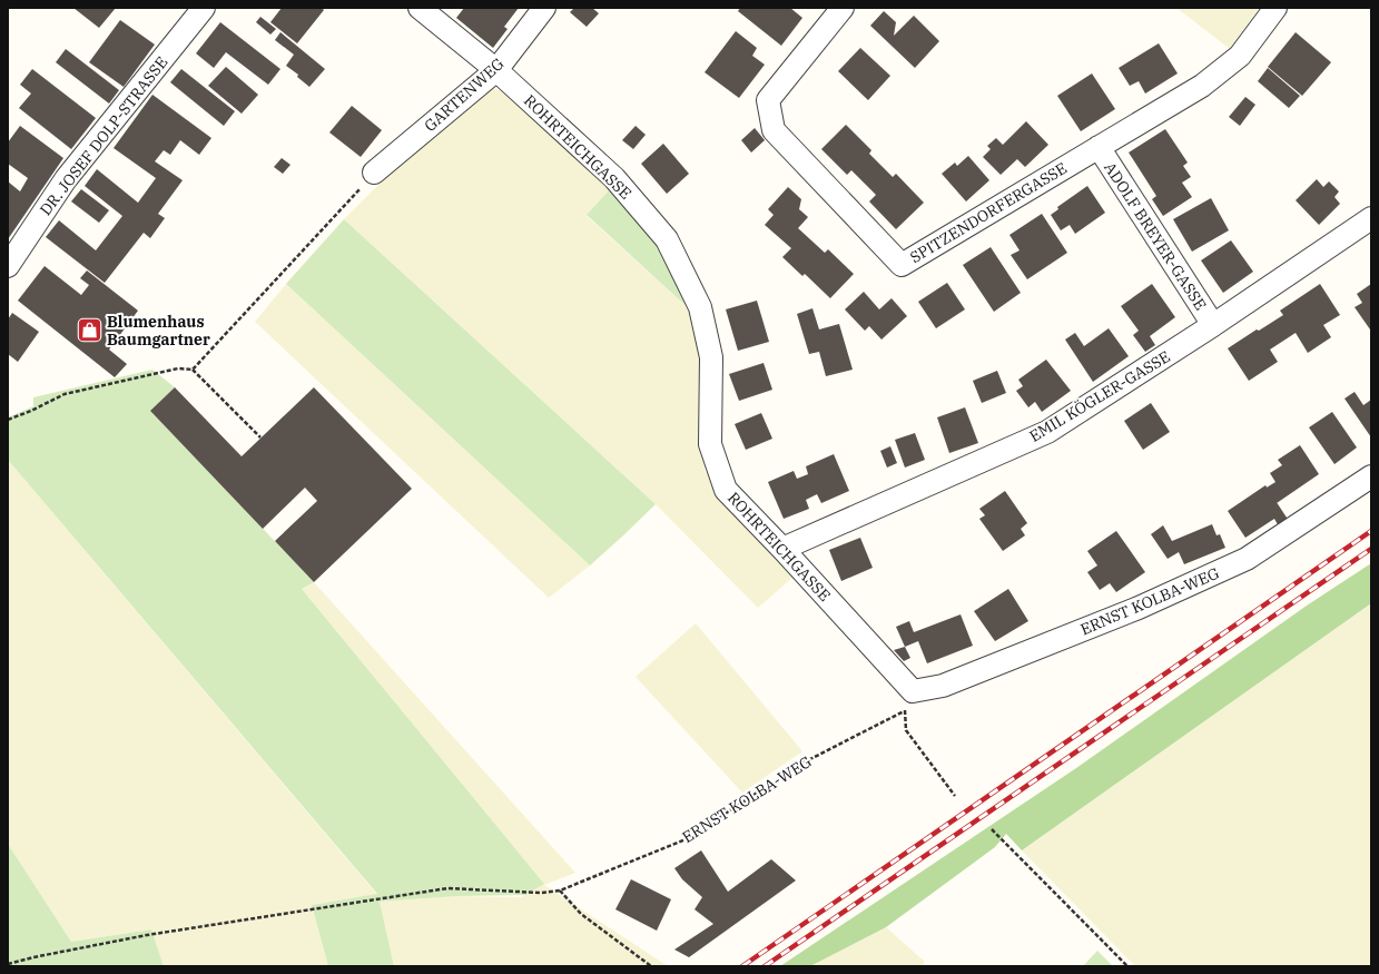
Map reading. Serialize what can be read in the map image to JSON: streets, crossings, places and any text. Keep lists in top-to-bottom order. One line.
{"streets":{"street":["GARTENWEG","DR. JOSEF DOLP-STRASSE","ROHRTEICHGASSE","SPITZENDORFERGASSE","ADOLF BREYER-GASSE","EMIL KÖGLER-GASSE","ERNST KOLBA-WEG"]},"crossings":[["GARTENWEG","ROHRTEICHGASSE"],["ROHRTEICHGASSE","EMIL KÖGLER-GASSE"],["ROHRTEICHGASSE","ERNST KOLBA-WEG"],["SPITZENDORFERGASSE","ADOLF BREYER-GASSE"],["ADOLF BREYER-GASSE","EMIL KÖGLER-GASSE"]],"places":{"shop":["Blumenhaus Baumgartner"]}}
